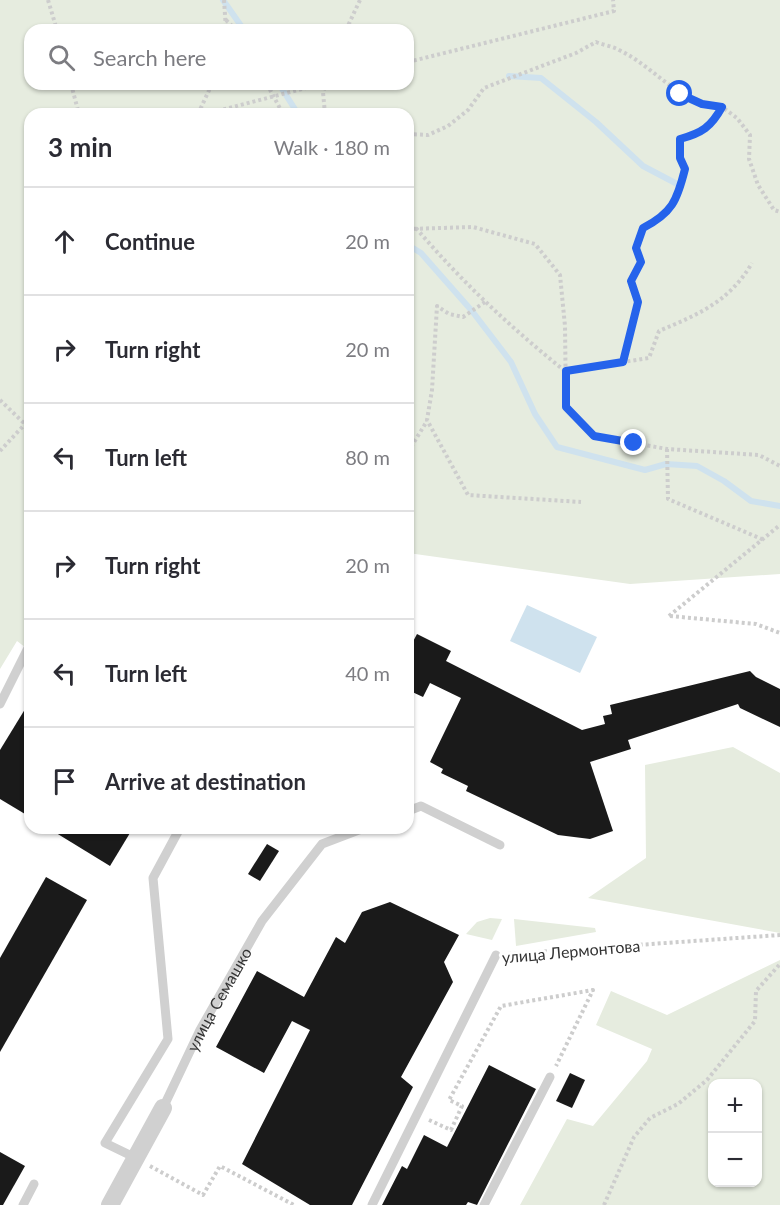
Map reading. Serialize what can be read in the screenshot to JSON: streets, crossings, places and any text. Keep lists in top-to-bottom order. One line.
{"streets":{"street":["улица Семашко"],"lane":["улица Лермонтова"]},"page":{"search":"Search here","heading":["3 min","Walk · 180 m"],"list":[["Continue","20 m"],["Turn right","20 m"],["Turn left","80 m"],["Turn right","20 m"],["Turn left","40 m"],"Arrive at destination"],"map_buttons":["+","−"]}}
